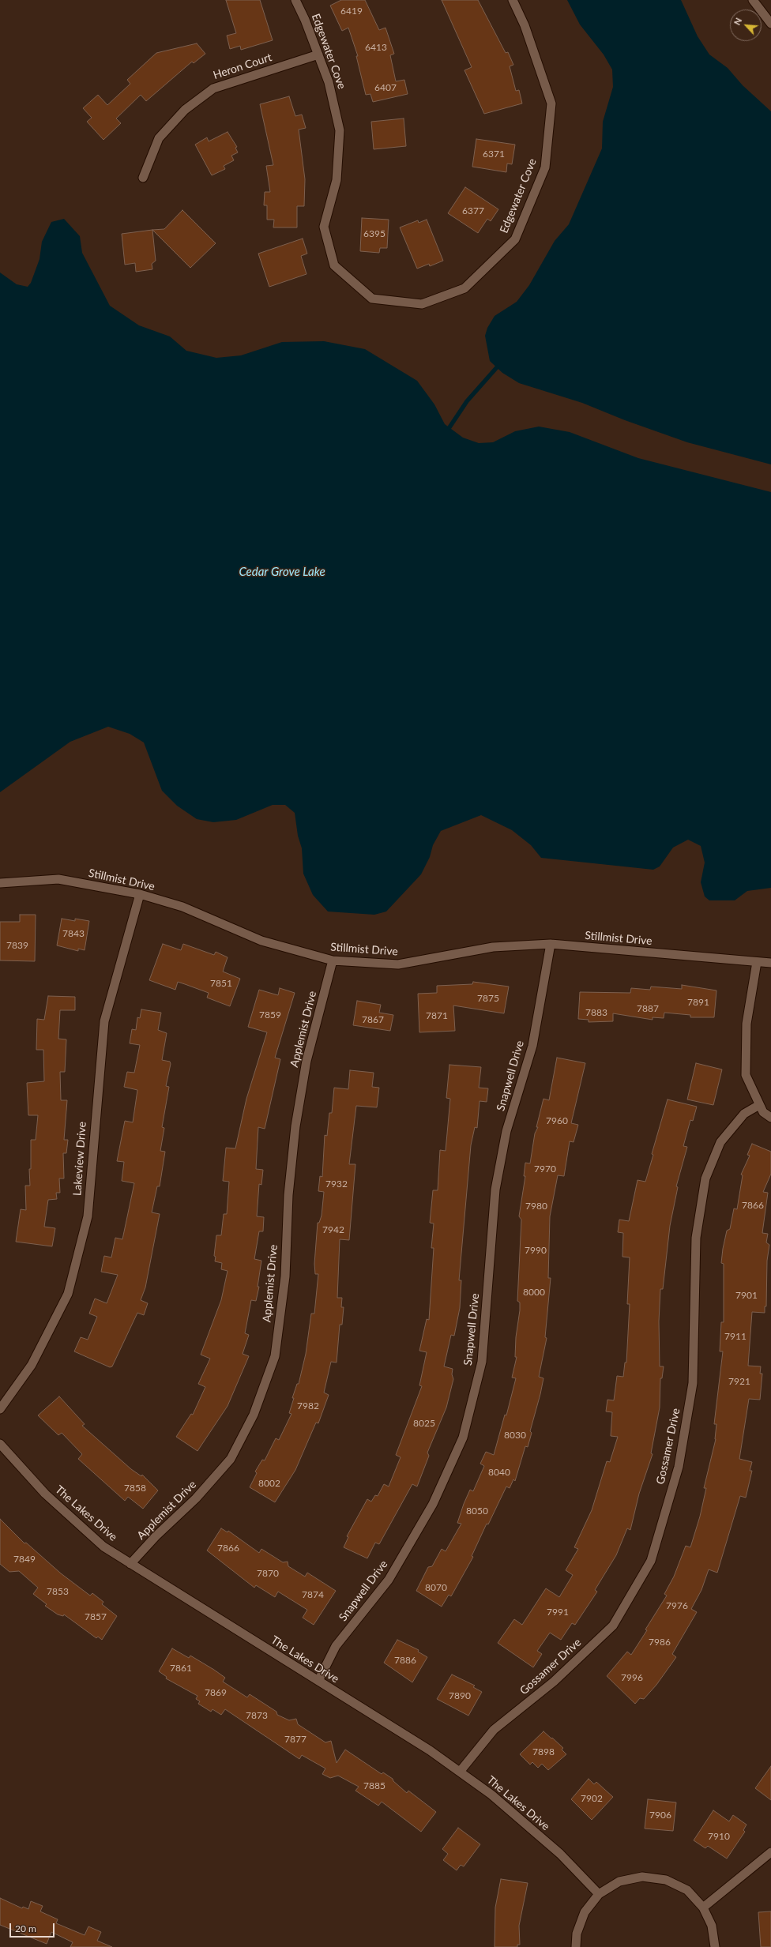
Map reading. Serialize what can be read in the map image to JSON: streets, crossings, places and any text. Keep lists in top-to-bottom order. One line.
{"streets":{"street":["Edgewater Cove","Heron Court","Stillmist Drive","Applemist Drive","Snapwell Drive","Lakeview Drive","Gossamer Drive","The Lakes Drive"]},"crossings":[["Edgewater Cove","Heron Court"],["Stillmist Drive","Applemist Drive"],["Stillmist Drive","Snapwell Drive"],["Stillmist Drive","Lakeview Drive"],["Applemist Drive","The Lakes Drive"],["Snapwell Drive","The Lakes Drive"],["Gossamer Drive","The Lakes Drive"]],"water":["Cedar Grove Lake"],"house_numbers":["6419","6413","6407","6371","6377","6395","7843","7839","7851","7875","7891","7887","7883","7859","7871","7867","7960","7970","7932","7866","7980","7942","7990","8000","7901","7911","7921","7982","8025","8030","8040","8002","7858","8050","7866","7849","7870","8070","7853","7874","7976","7991","7857","7986","7886","7861","7996","7869","7890","7873","7877","7898","7885","7902","7906","7910"],"scale_bar":"20 m","north":"top left"}
